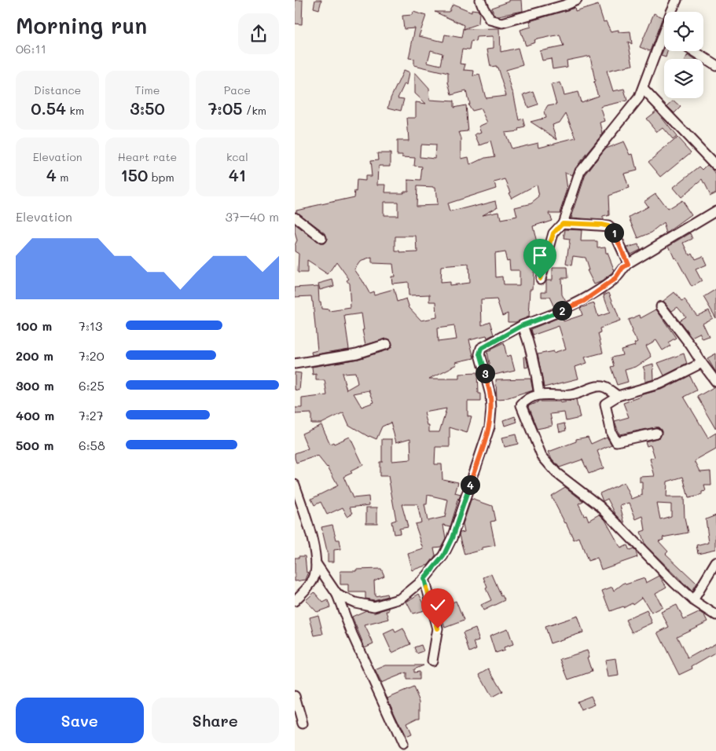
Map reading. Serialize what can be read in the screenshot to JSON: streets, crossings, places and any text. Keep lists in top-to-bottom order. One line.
{"page":{"heading":["Morning run","06:11"],"stats":[["Distance","0.54 km"],["Time","3:50"],["Pace","7:05 /km"],["Elevation","4 m"],["Heart rate","150 bpm"],["kcal","41"]],"chart":["Elevation","37–40 m"],"pins":["1","2","3","4"],"list":[{"name":"100 m","note":"7:13"},{"name":"200 m","note":"7:20"},{"name":"300 m","note":"6:25"},{"name":"400 m","note":"7:27"},{"name":"500 m","note":"6:58"}],"buttons":["Save","Share"]}}
